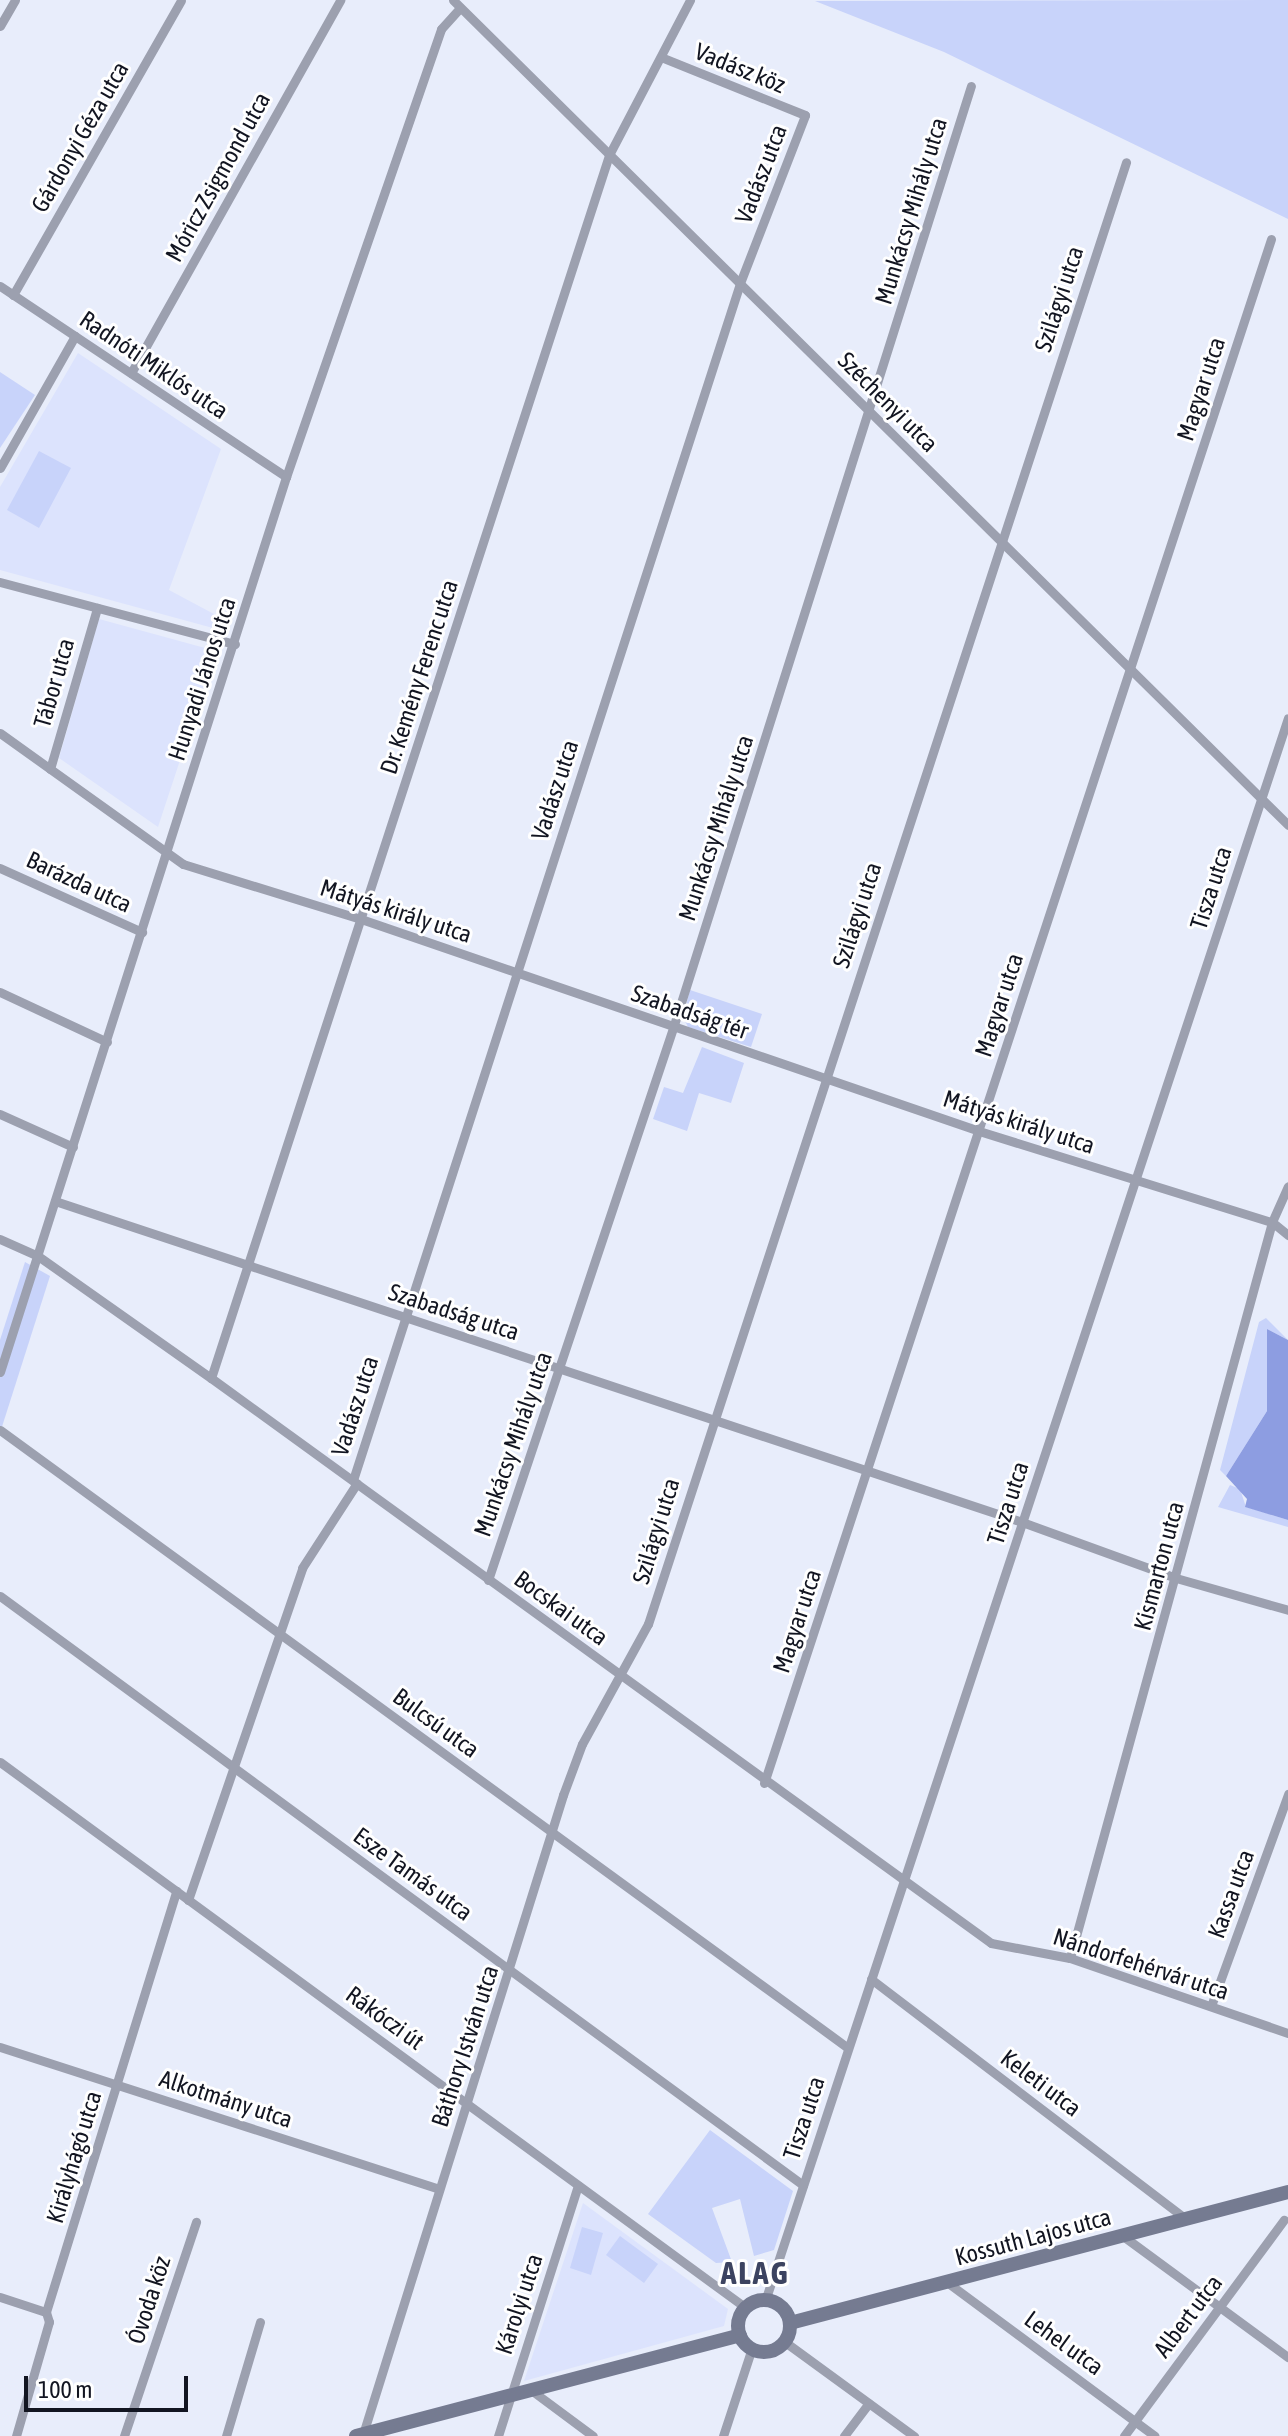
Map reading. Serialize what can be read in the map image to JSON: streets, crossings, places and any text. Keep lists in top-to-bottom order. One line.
{"streets":{"street":["Vadász köz","Gárdonyi Géza utca","Vadász utca","Móricz Zsigmond utca","Munkácsy Mihály utca","Szilágyi utca","Radnóti Miklós utca","Magyar utca","Széchenyi utca","Dr. Kemény Ferenc utca","Hunyadi János utca","Tábor utca","Barázda utca","Tisza utca","Mátyás király utca","Szabadság tér","Szabadság utca","Kismarton utca","Bocskai utca","Bulcsú utca","Esze Tamás utca","Kassa utca","Nándorfehérvár utca","Rákóczi út","Báthory István utca","Keleti utca","Alkotmány utca","Királyhágó utca","Kossuth Lajos utca","Óvoda köz","Károlyi utca","Albert utca","Lehel utca"]},"crossings":[["Vadász köz","Vadász utca"],["Vadász köz","Dr. Kemény Ferenc utca"],["Gárdonyi Géza utca","Radnóti Miklós utca"],["Vadász utca","Széchenyi utca"],["Vadász utca","Mátyás király utca"],["Vadász utca","Szabadság utca"],["Vadász utca","Bocskai utca"],["Móricz Zsigmond utca","Radnóti Miklós utca"],["Munkácsy Mihály utca","Széchenyi utca"],["Munkácsy Mihály utca","Szabadság tér"],["Munkácsy Mihály utca","Szabadság utca"],["Munkácsy Mihály utca","Bocskai utca"],["Szilágyi utca","Széchenyi utca"],["Szilágyi utca","Mátyás király utca"],["Szilágyi utca","Szabadság utca"],["Szilágyi utca","Bocskai utca"],["Szilágyi utca","Báthory István utca"],["Radnóti Miklós utca","Hunyadi János utca"],["Magyar utca","Széchenyi utca"],["Magyar utca","Mátyás király utca"],["Magyar utca","Szabadság utca"],["Magyar utca","Bocskai utca"],["Széchenyi utca","Dr. Kemény Ferenc utca"],["Széchenyi utca","Hunyadi János utca"],["Széchenyi utca","Tisza utca"],["Dr. Kemény Ferenc utca","Mátyás király utca"],["Dr. Kemény Ferenc utca","Szabadság utca"],["Dr. Kemény Ferenc utca","Bocskai utca"],["Hunyadi János utca","Tábor utca"],["Hunyadi János utca","Barázda utca"],["Hunyadi János utca","Mátyás király utca"],["Hunyadi János utca","Szabadság utca"],["Hunyadi János utca","Bocskai utca"],["Tábor utca","Mátyás király utca"],["Tisza utca","Mátyás király utca"],["Tisza utca","Szabadság utca"],["Tisza utca","Bocskai utca"],["Tisza utca","Bulcsú utca"],["Tisza utca","Esze Tamás utca"],["Tisza utca","Nándorfehérvár utca"],["Tisza utca","Rákóczi út"],["Tisza utca","Keleti utca"],["Tisza utca","Kossuth Lajos utca"],["Mátyás király utca","Szabadság tér"],["Mátyás király utca","Kismarton utca"],["Szabadság utca","Kismarton utca"],["Kismarton utca","Nándorfehérvár utca"],["Bocskai utca","Nándorfehérvár utca"],["Bocskai utca","Báthory István utca"],["Bulcsú utca","Báthory István utca"],["Esze Tamás utca","Báthory István utca"],["Kassa utca","Nándorfehérvár utca"],["Rákóczi út","Báthory István utca"],["Rákóczi út","Királyhágó utca"],["Rákóczi út","Kossuth Lajos utca"],["Rákóczi út","Károlyi utca"],["Báthory István utca","Alkotmány utca"],["Keleti utca","Kossuth Lajos utca"],["Alkotmány utca","Királyhágó utca"],["Kossuth Lajos utca","Lehel utca"],["Albert utca","Lehel utca"]],"districts":["ALAG"],"scale_bar":"100 m"}
